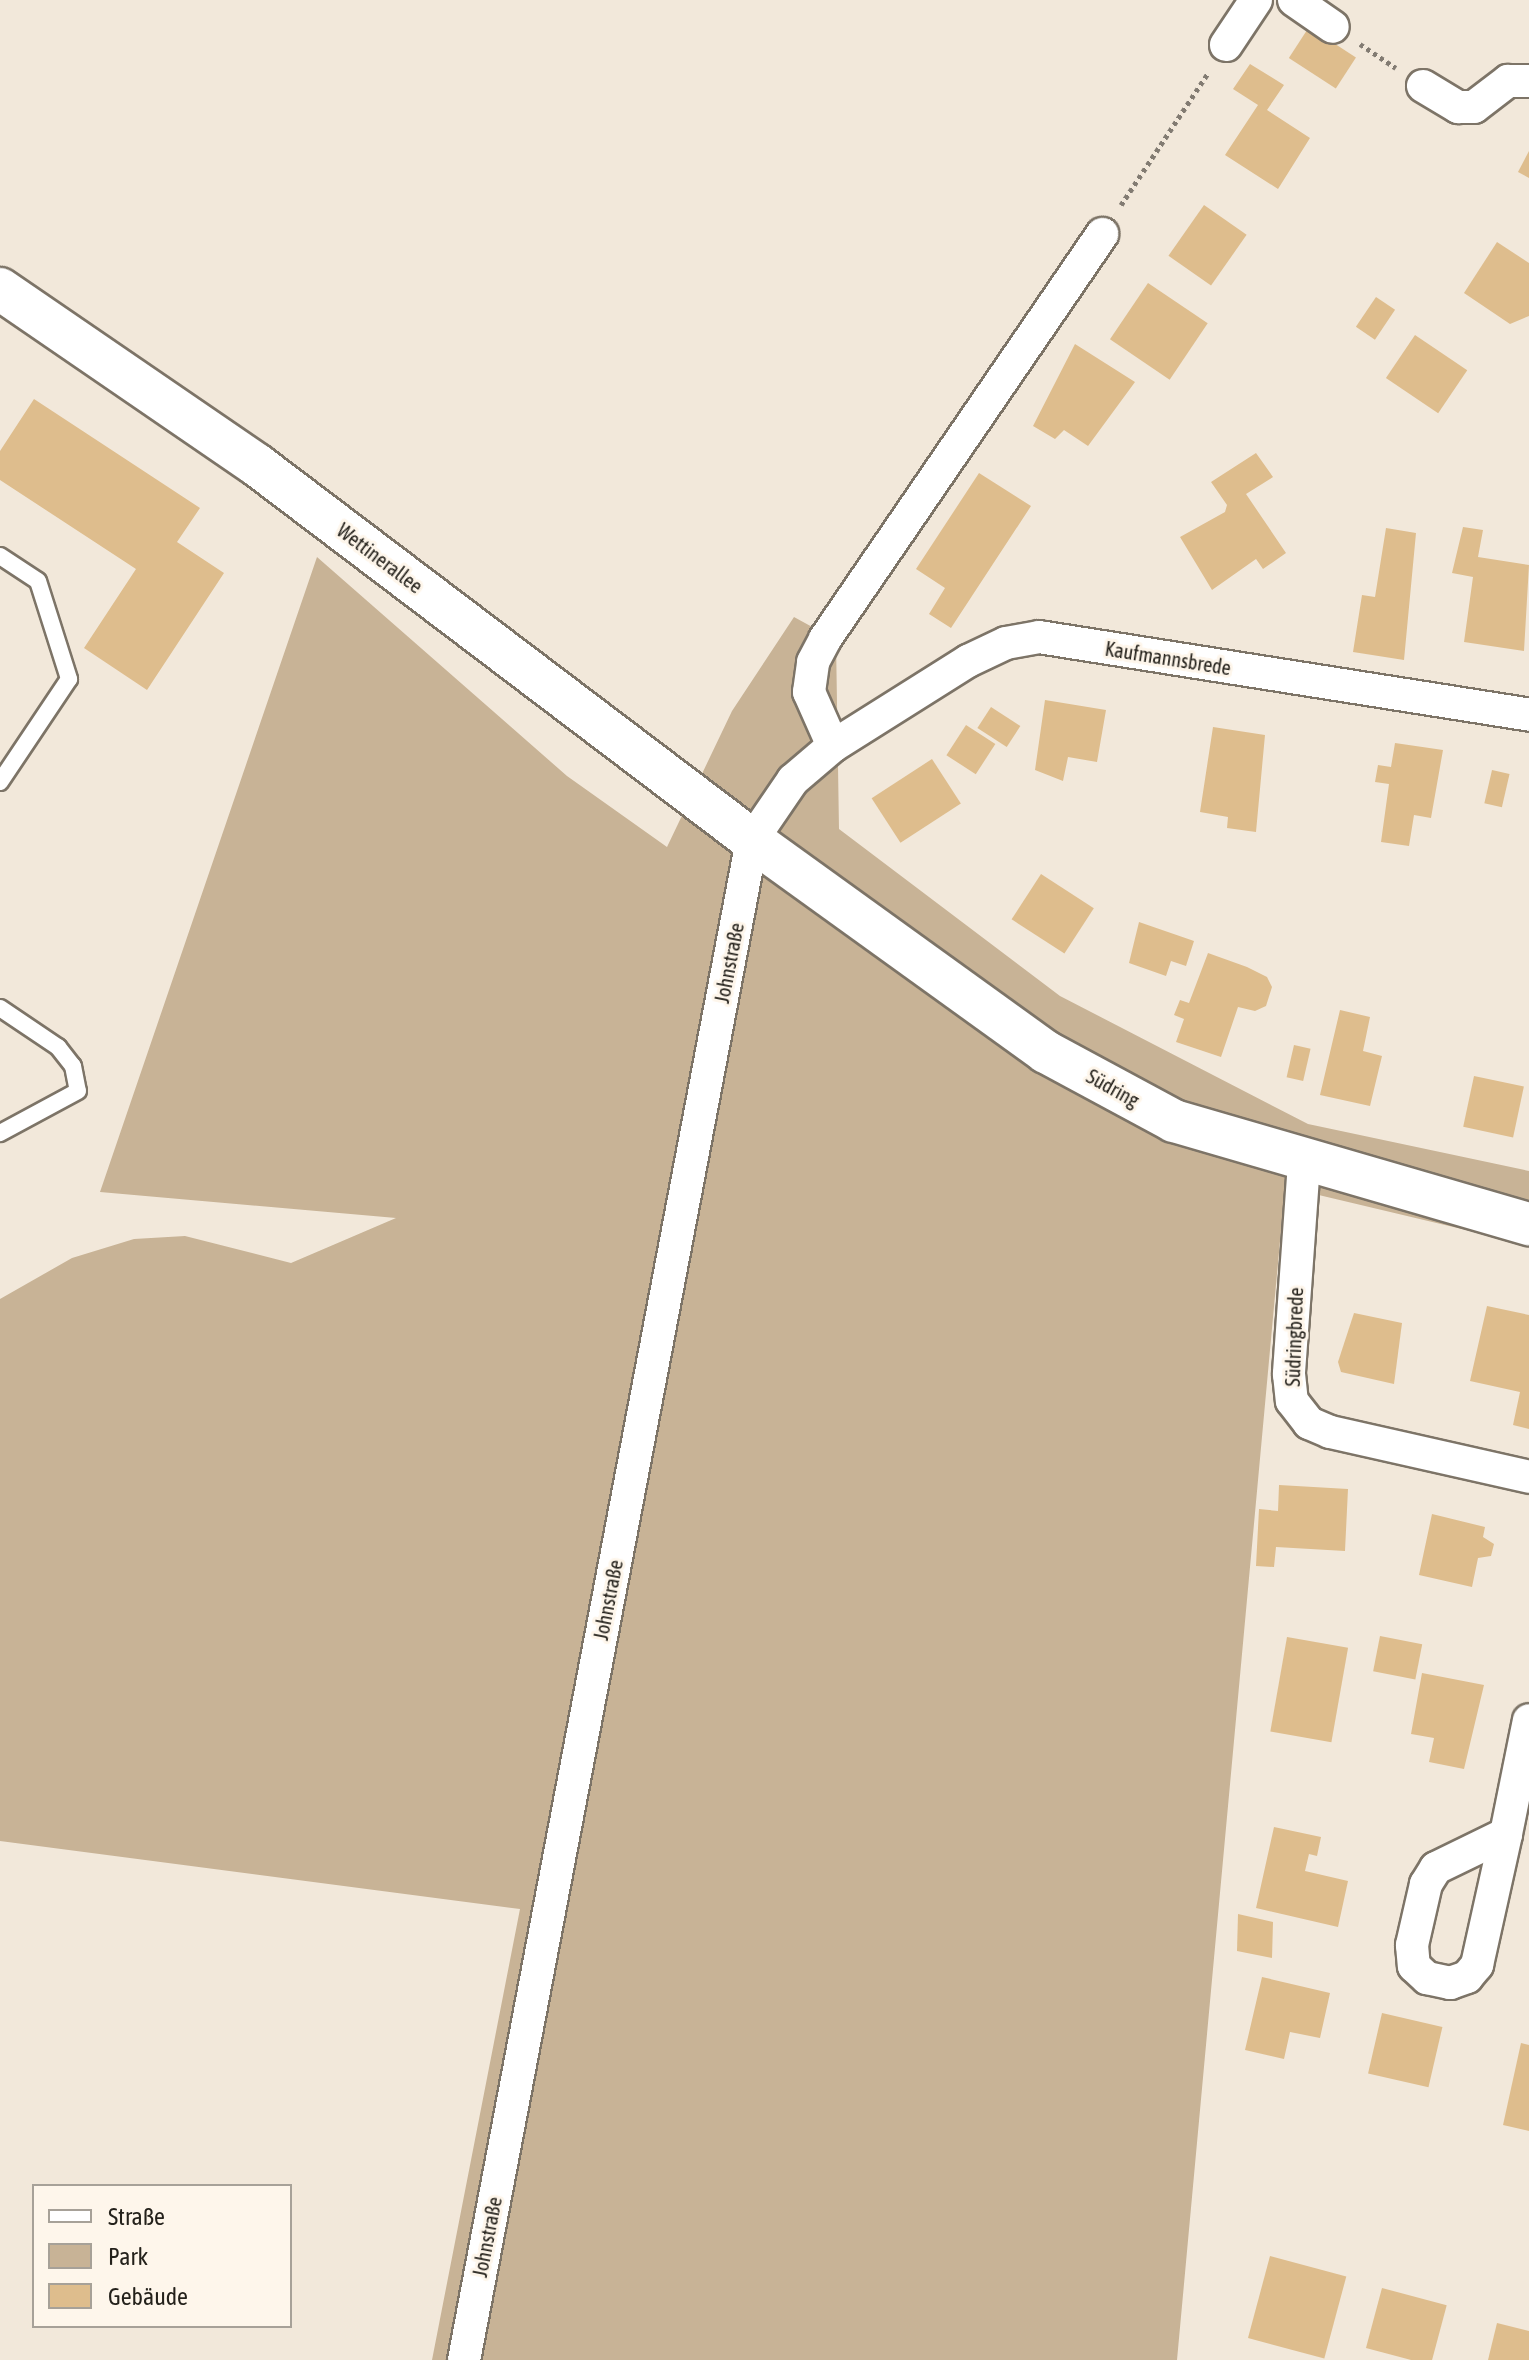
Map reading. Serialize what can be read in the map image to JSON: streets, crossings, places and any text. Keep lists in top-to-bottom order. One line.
{"streets":{"street":["Wettinerallee","Kaufmannsbrede","Johnstraße","Südring","Südringbrede"]},"crossings":[["Wettinerallee","Kaufmannsbrede"],["Wettinerallee","Johnstraße"],["Wettinerallee","Südring"],["Kaufmannsbrede","Johnstraße"],["Kaufmannsbrede","Südring"],["Johnstraße","Südring"],["Südring","Südringbrede"]],"legend":["Straße","Park","Gebäude"]}
